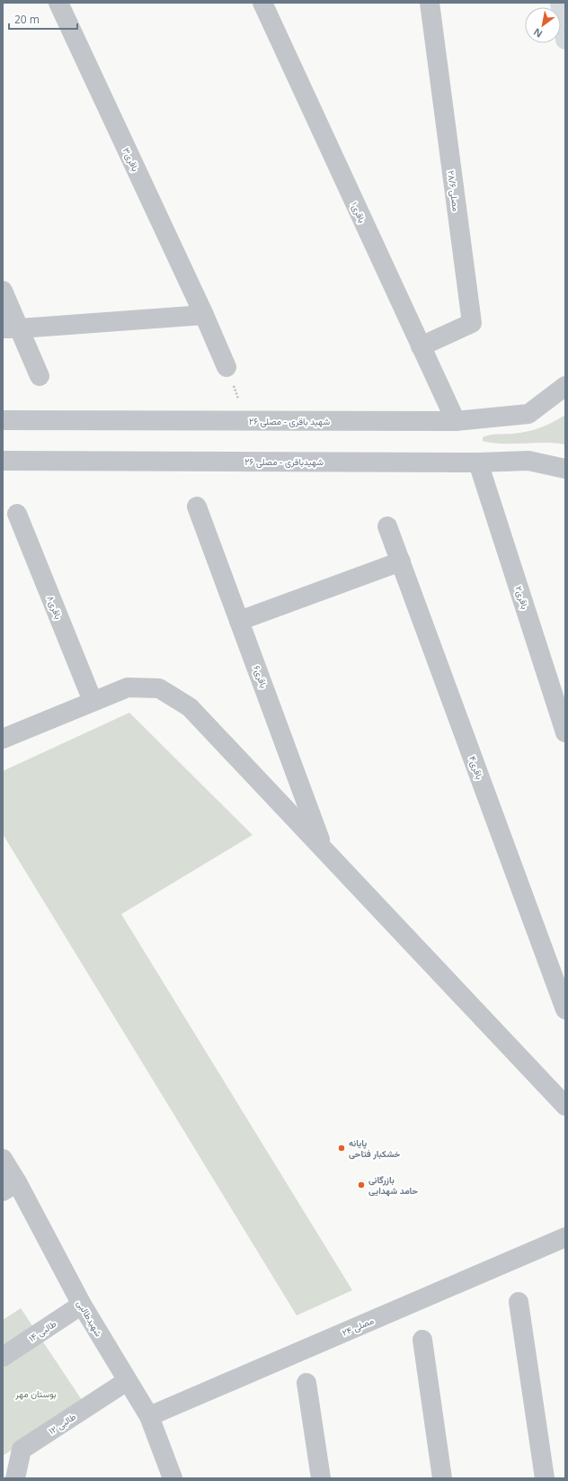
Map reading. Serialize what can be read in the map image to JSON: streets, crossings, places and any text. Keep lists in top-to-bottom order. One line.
{"streets":{"street":["باقری۳","مصلی ۲۸/۶","باقری۱","شهید باقری - مصلی ۲۶","شهیدباقری - مصلی ۲۶","باقری۲","باقری۸","باقری۶","باقری۴","شهیدطالبی","مصلی ۲۴","طالبی ۱۴","طالبی ۱۲"]},"crossings":[["مصلی ۲۸/۶","باقری۱"],["باقری۱","شهید باقری - مصلی ۲۶"],["شهیدباقری - مصلی ۲۶","باقری۲"],["شهیدطالبی","مصلی ۲۴"],["شهیدطالبی","طالبی ۱۴"],["شهیدطالبی","طالبی ۱۲"]],"parks":["بوستان مهر"],"places":["پایانه خشکبار فتاحی","بازرگانی حامد شهدایی"],"scale_bar":"20 m","north":"bottom left"}
